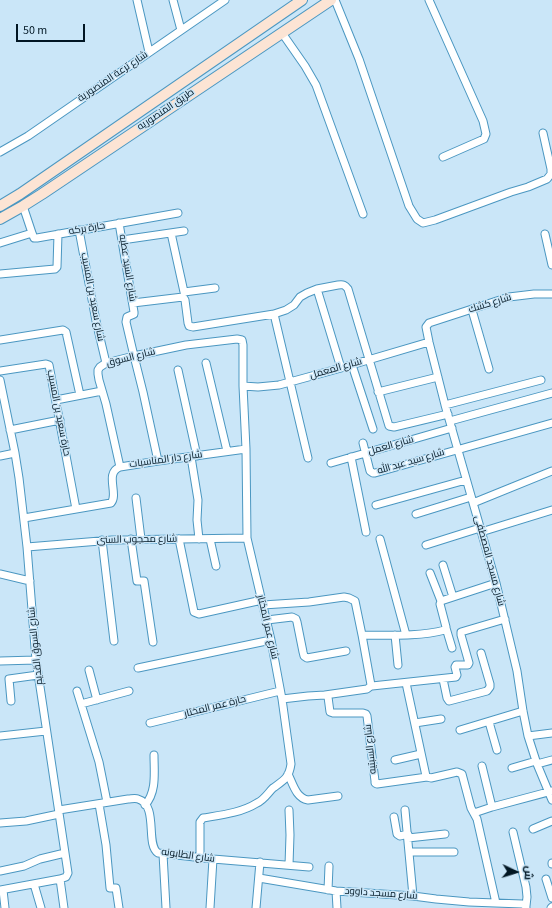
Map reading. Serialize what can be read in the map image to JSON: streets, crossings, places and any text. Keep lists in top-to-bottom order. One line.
{"streets":{"main road":["طريق المنصوريه"],"street":["شارع ترعة المنصورية","حارة بركه","شارع السيد عطيه","شارع سعيد بن المسيب","شارع كشك","شارع السوق","شارع المعمل","حارة سعيد بن المسيب","شارع العمل","شارع دار المناسبات","شارع سيد عبد الله","شارع محجوب السنى","شارع مسجد المصطفى","شارع عمر المختار","شارع السوق القديم","حارة عمر المختار","شارع السبتيه","شارع الطابونه","شارع مسجد داوود"]},"crossings":[["حارة بركه","شارع السيد عطيه"],["حارة بركه","شارع سعيد بن المسيب"],["شارع السيد عطيه","شارع السوق"],["شارع سعيد بن المسيب","شارع السوق"],["شارع كشك","شارع مسجد المصطفى"],["شارع السوق","شارع دار المناسبات"],["شارع السوق","شارع عمر المختار"],["شارع المعمل","شارع مسجد المصطفى"],["شارع المعمل","شارع عمر المختار"],["حارة سعيد بن المسيب","شارع دار المناسبات"],["شارع العمل","شارع سيد عبد الله"],["شارع العمل","شارع مسجد المصطفى"],["شارع دار المناسبات","شارع عمر المختار"],["شارع دار المناسبات","شارع السوق القديم"],["شارع سيد عبد الله","شارع مسجد المصطفى"],["شارع محجوب السنى","شارع عمر المختار"],["شارع محجوب السنى","شارع السوق القديم"],["شارع عمر المختار","حارة عمر المختار"]],"scale_bar":"50 m","north":"right"}
